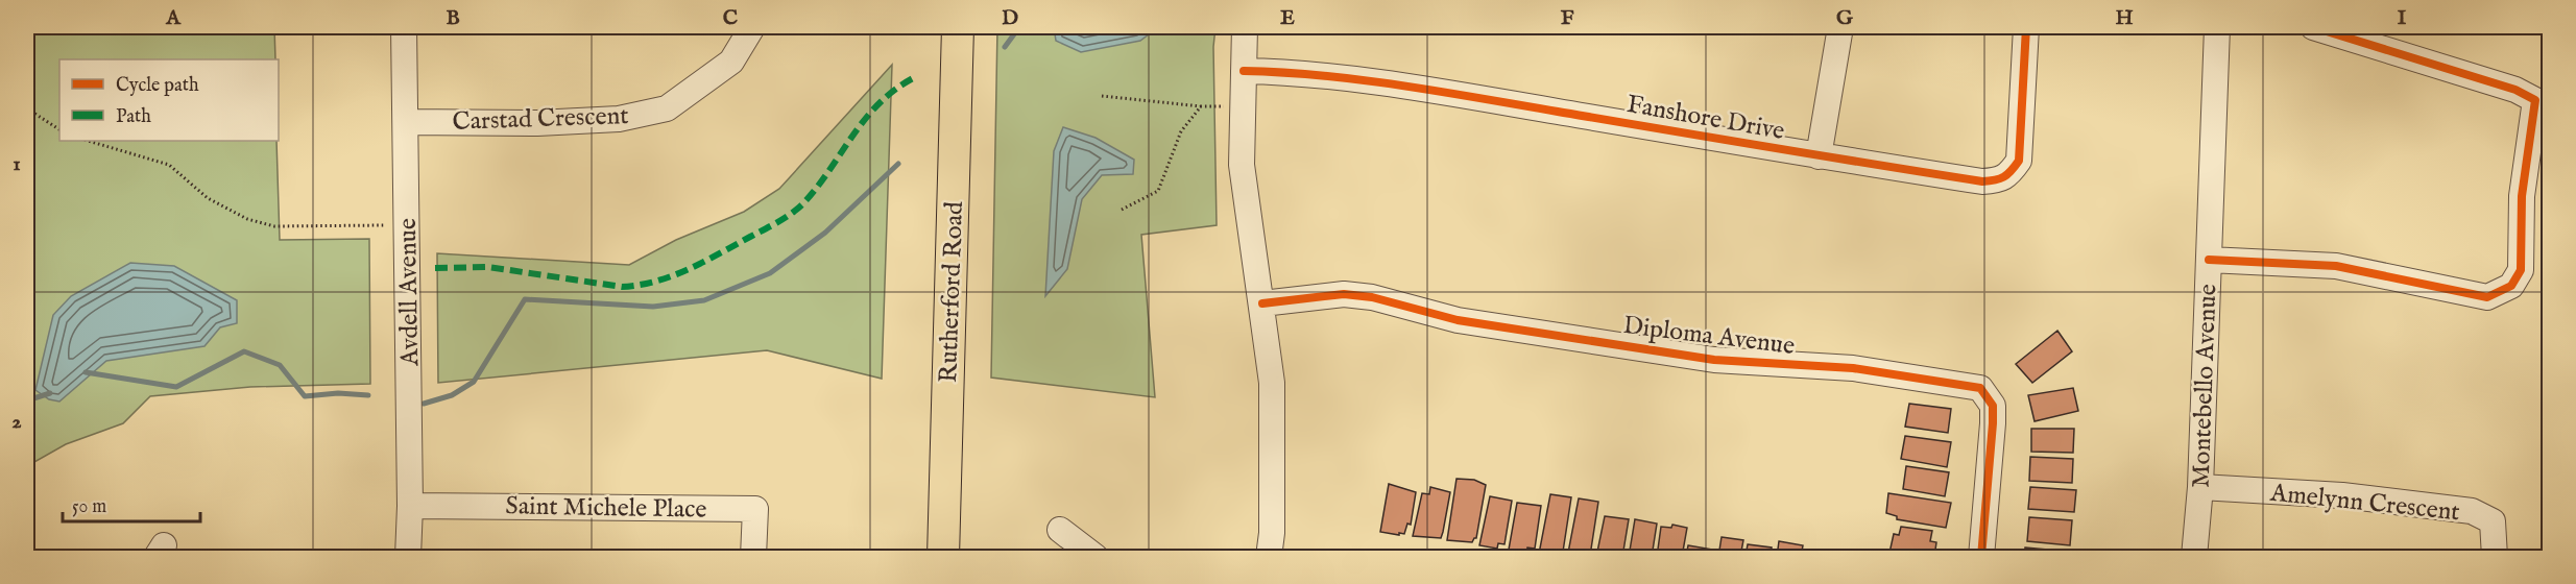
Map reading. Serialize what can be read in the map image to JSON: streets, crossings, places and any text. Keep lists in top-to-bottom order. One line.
{"streets":{"main road":["Rutherford Road"],"street":["Fanshore Drive","Carstad Crescent","Avdell Avenue","Diploma Avenue","Montebello Avenue","Amelynn Crescent","Saint Michele Place"]},"crossings":[["Carstad Crescent","Avdell Avenue"],["Avdell Avenue","Saint Michele Place"],["Montebello Avenue","Amelynn Crescent"]],"legend":["Cycle path","Path"],"scale_bar":"50 m","grid":{"columns":["A","B","C","D","E","F","G","H","I"],"rows":["1","2"]}}
